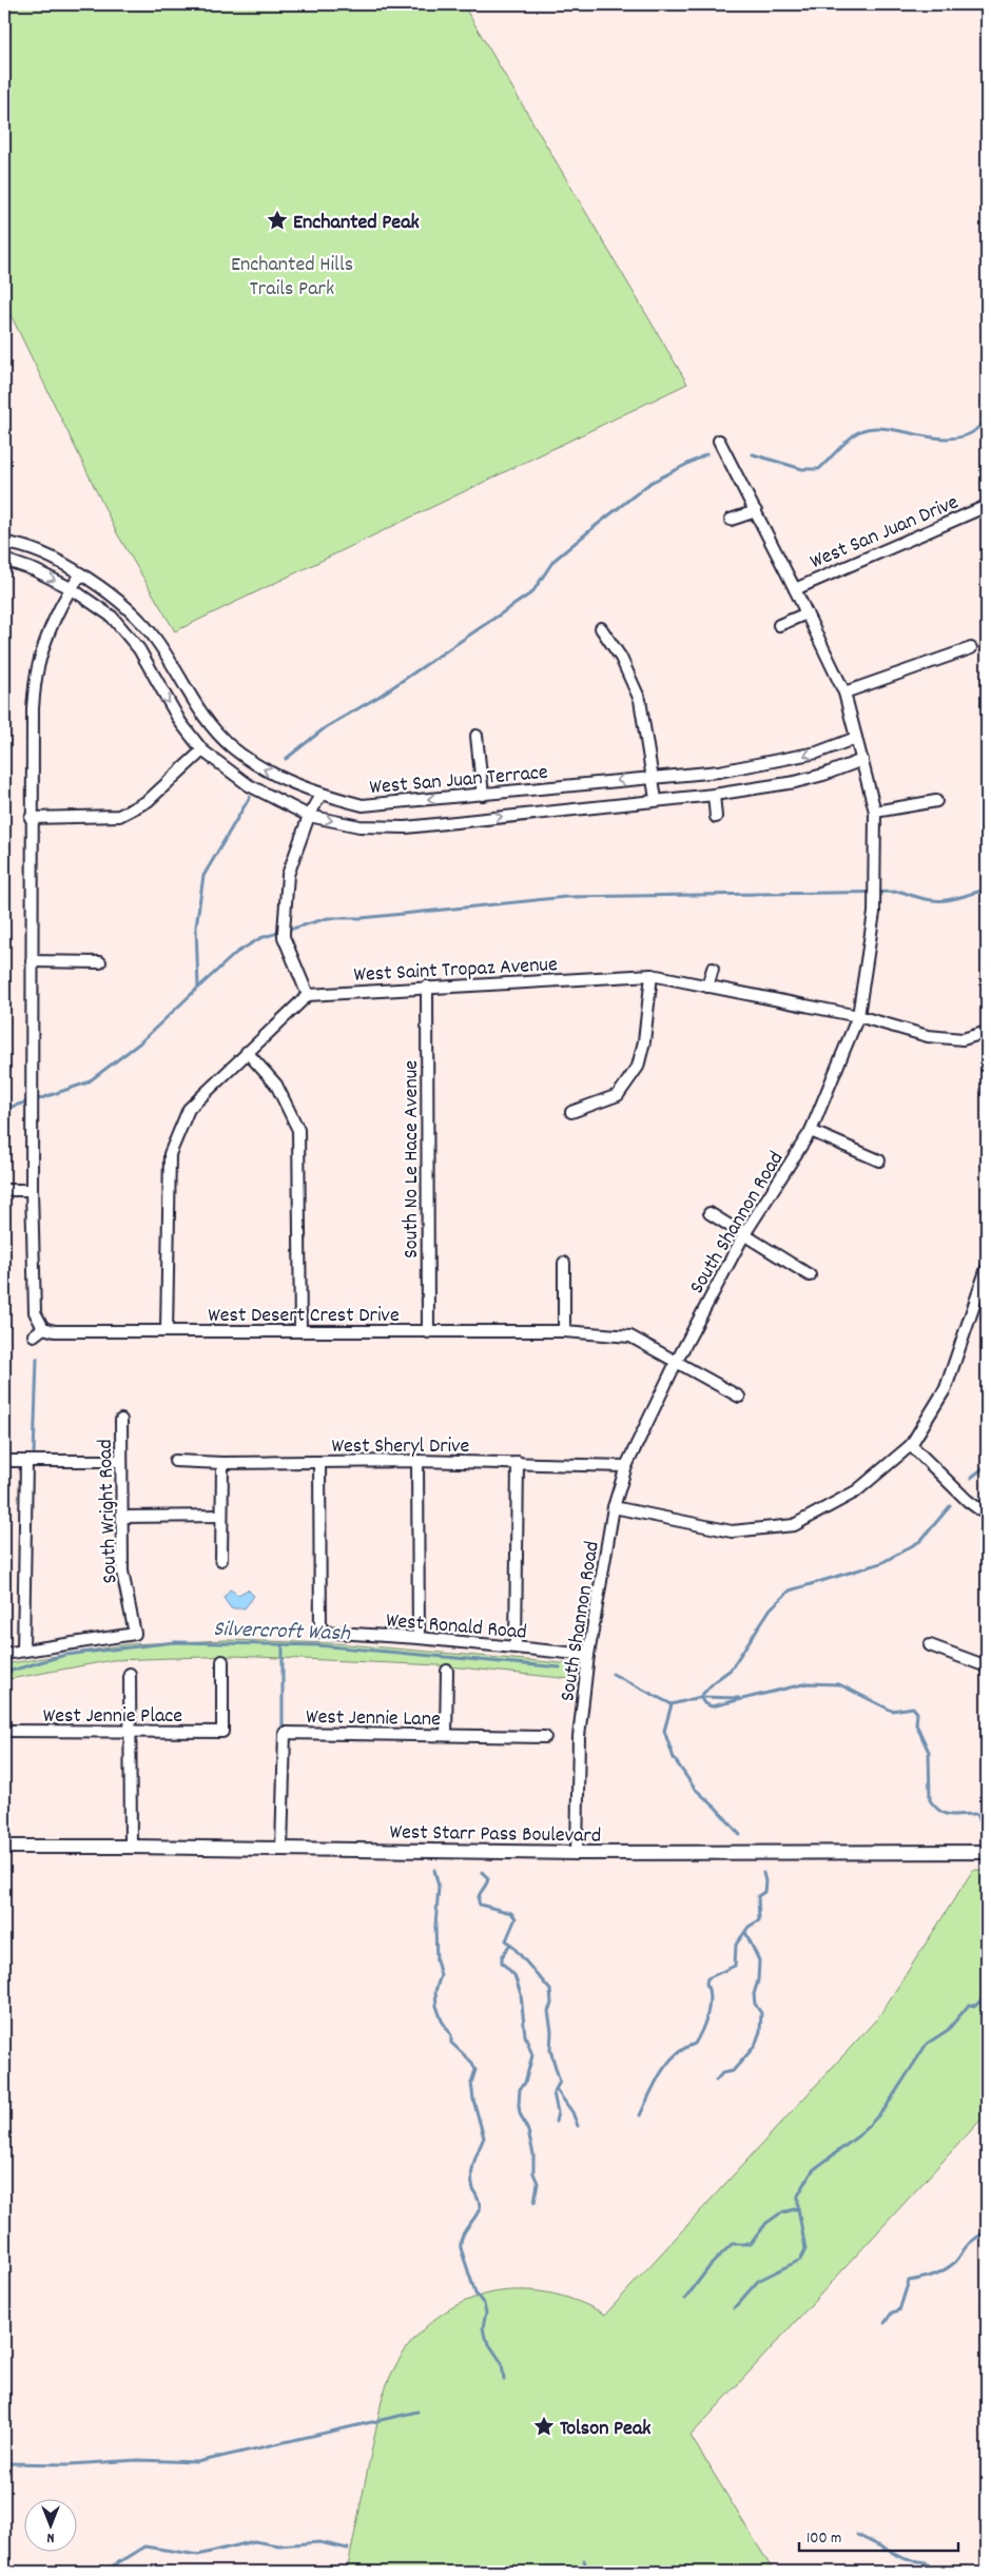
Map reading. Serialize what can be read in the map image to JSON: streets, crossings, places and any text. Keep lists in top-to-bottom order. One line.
{"streets":{"street":["West San Juan Drive","West San Juan Terrace","West Saint Tropaz Avenue","South No Le Hace Avenue","South Shannon Road","West Desert Crest Drive","West Sheryl Drive","South Wright Road","West Ronald Road","West Jennie Place","West Jennie Lane","West Starr Pass Boulevard"]},"crossings":[["West San Juan Drive","South Shannon Road"],["West San Juan Terrace","South Shannon Road"],["West Saint Tropaz Avenue","South No Le Hace Avenue"],["West Saint Tropaz Avenue","South Shannon Road"],["South No Le Hace Avenue","West Desert Crest Drive"],["South Shannon Road","West Desert Crest Drive"],["South Shannon Road","West Sheryl Drive"],["South Shannon Road","West Ronald Road"],["South Shannon Road","West Starr Pass Boulevard"],["West Sheryl Drive","West Ronald Road"],["West Jennie Lane","West Starr Pass Boulevard"]],"water":["Silvercroft Wash"],"parks":["Enchanted Hills Trails Park"],"places":{"place":["Enchanted Peak","Tolson Peak"]},"scale_bar":"100 m","north":"bottom"}
